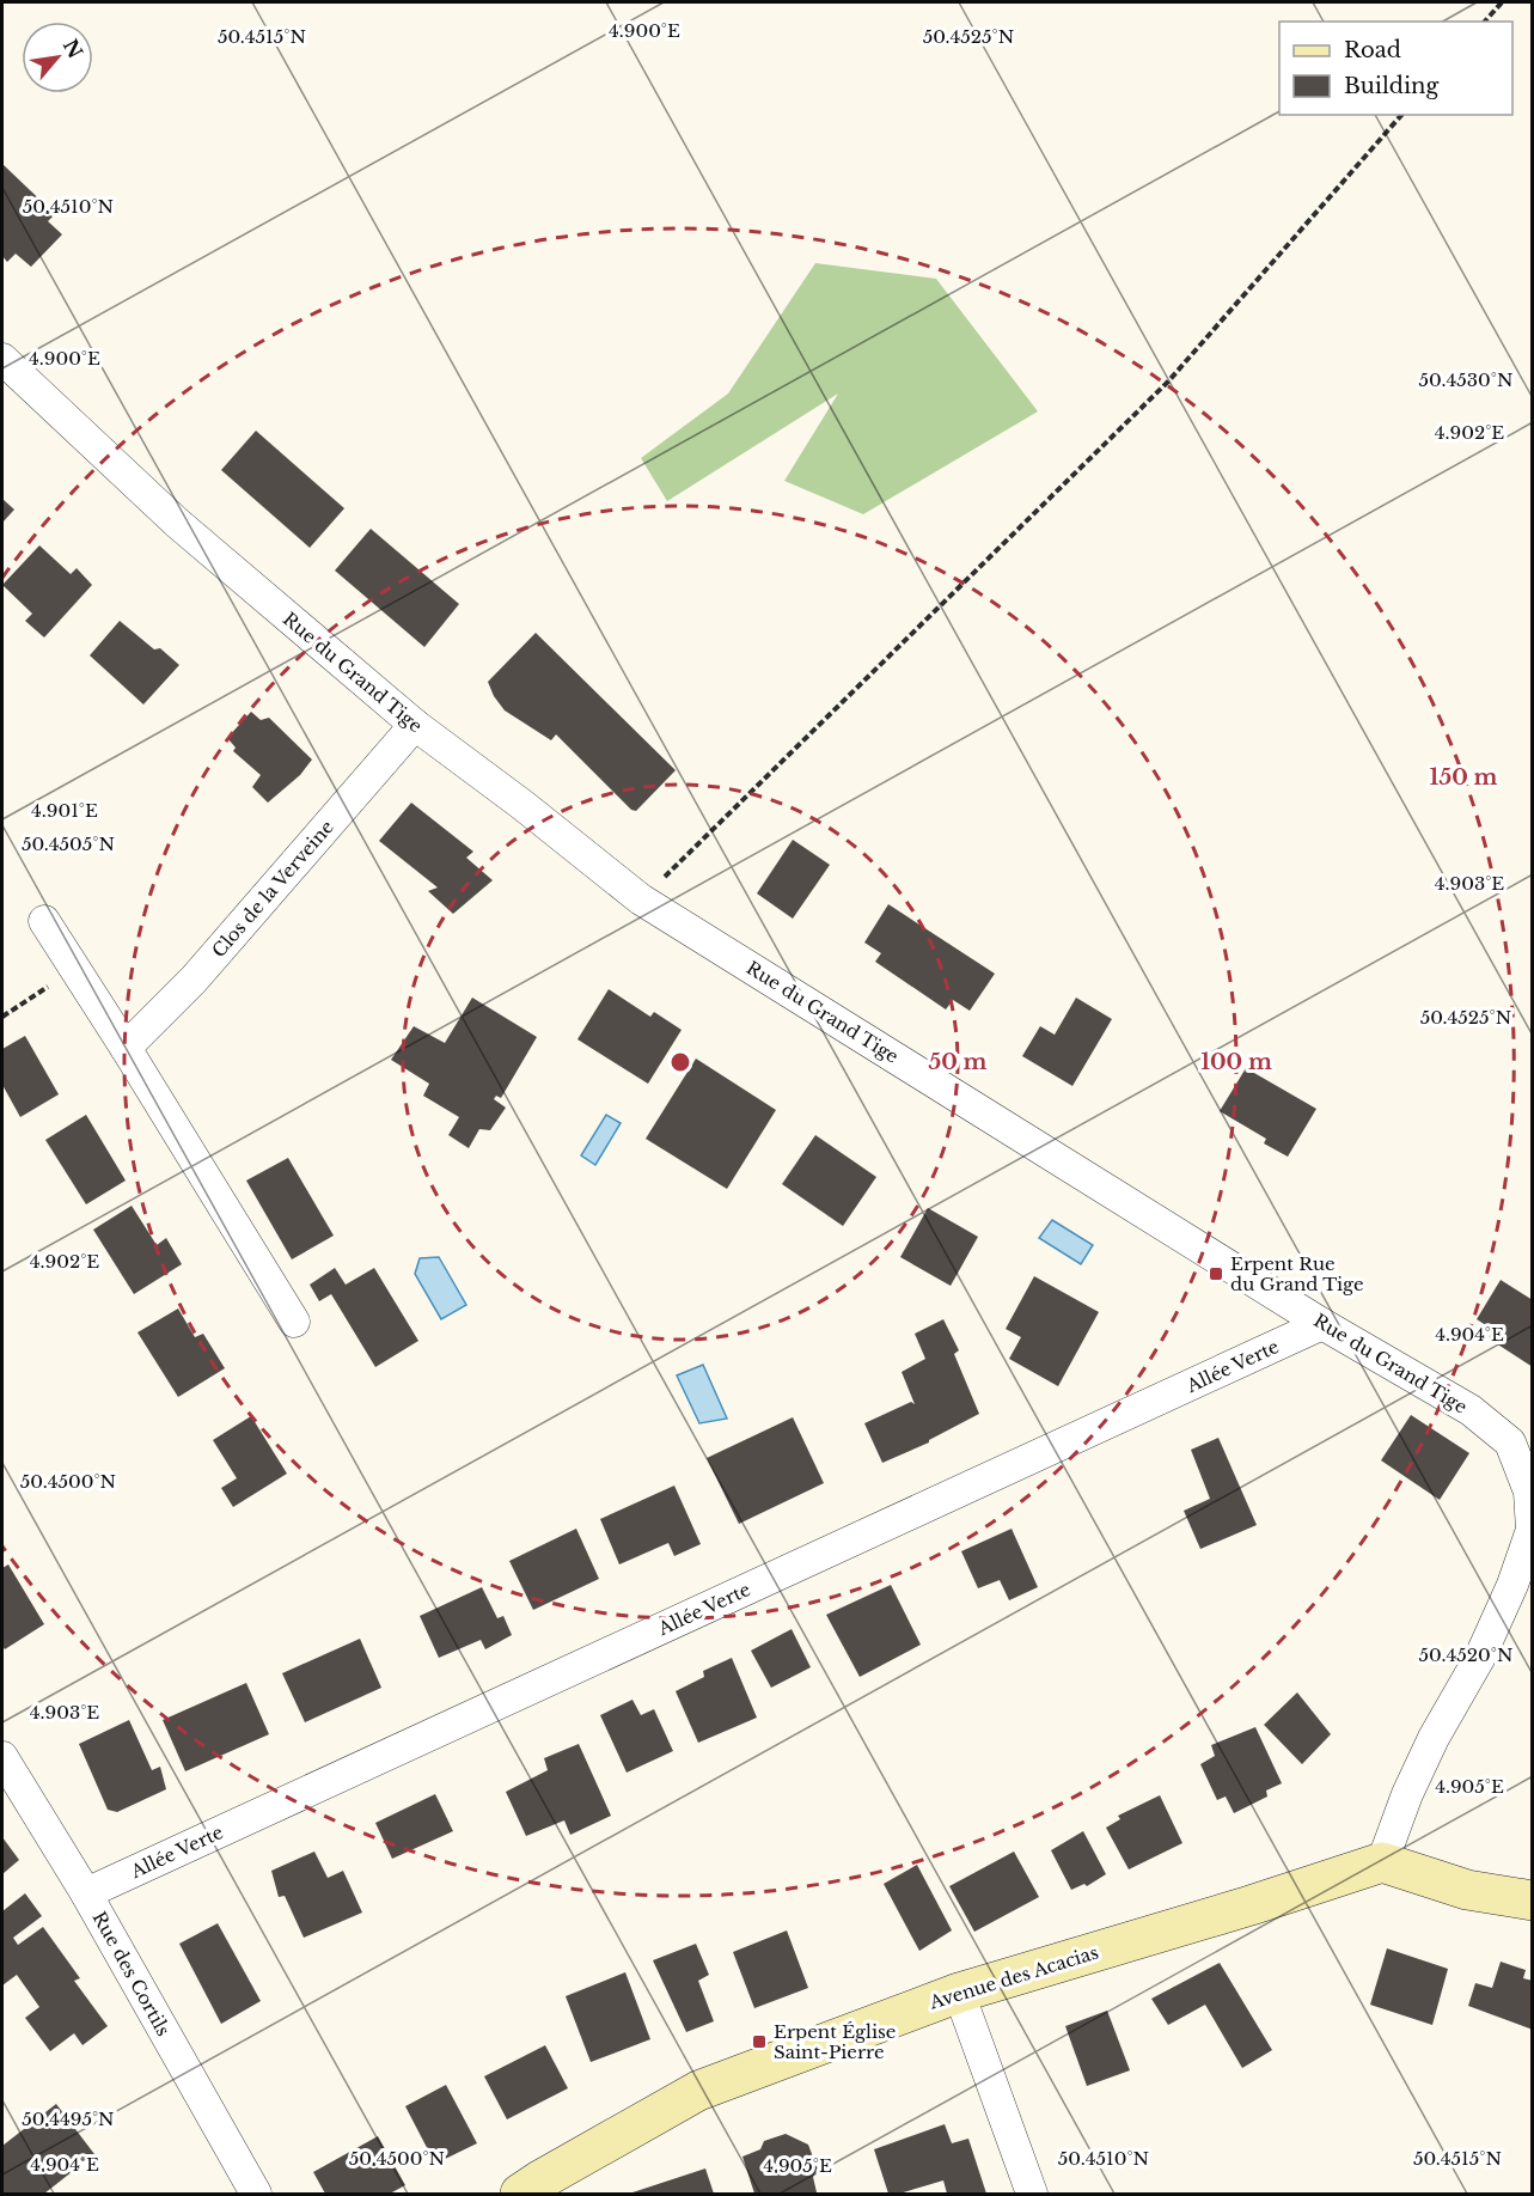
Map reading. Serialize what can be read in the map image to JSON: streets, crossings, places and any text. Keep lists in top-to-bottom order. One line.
{"streets":{"street":["Rue du Grand Tige","Clos de la Verveine","Allée Verte","Rue des Cortils","Avenue des Acacias"]},"crossings":[["Rue du Grand Tige","Clos de la Verveine"],["Rue du Grand Tige","Allée Verte"],["Rue du Grand Tige","Avenue des Acacias"],["Allée Verte","Rue des Cortils"]],"places":{"transit":["Erpent Rue du Grand Tige","Erpent Église Saint-Pierre"]},"legend":["Road","Building"],"north":"top right","coordinates":["4.900°E","50.4515°N","50.4525°N","50.4510°N","50.4530°N","4.902°E","4.901°E","50.4505°N","4.903°E","4.904°E","50.4500°N","50.4520°N","4.905°E","50.4495°N"],"rings":["150 m","50 m","100 m"]}
